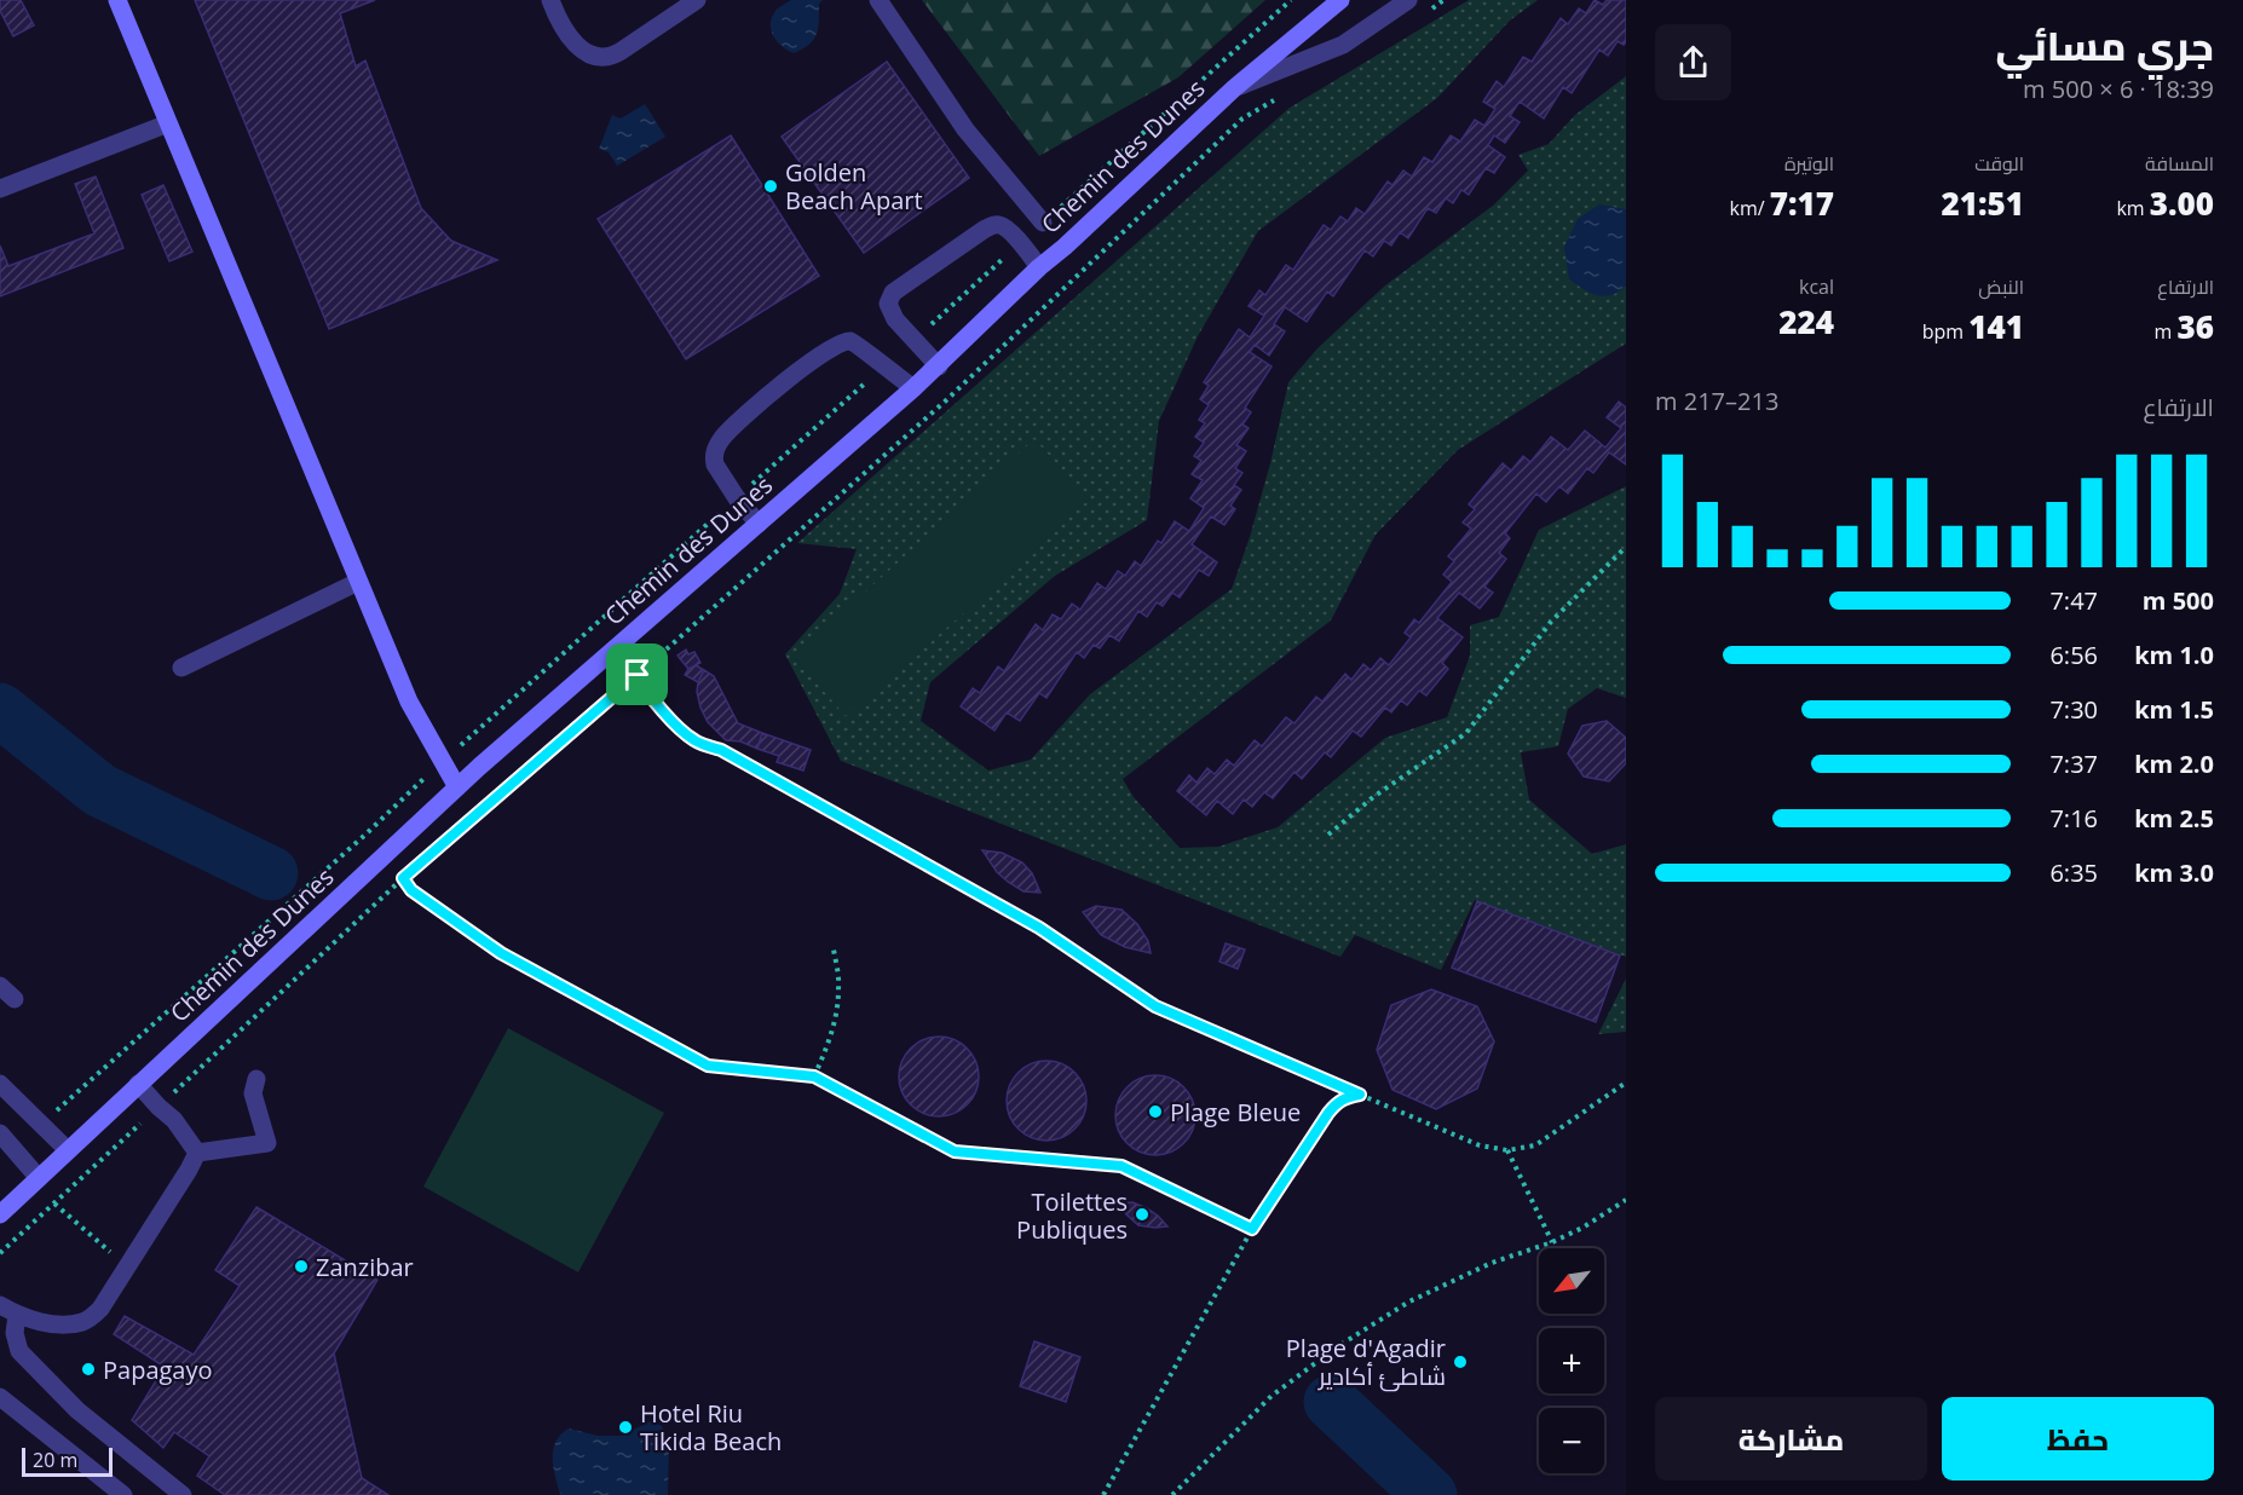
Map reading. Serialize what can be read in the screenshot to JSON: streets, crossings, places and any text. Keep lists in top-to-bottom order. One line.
{"streets":{"street":["Chemin des Dunes"]},"places":["Golden Beach Apart","Plage Bleue","Toilettes Publiques","Zanzibar","Plage d'Agadir شاطئ أكادير","Papagayo","Hotel Riu Tikida Beach"],"scale_bar":"20 m","north":"bottom left","page":{"heading":["جري مسائي","18:39 · 6 × 500 m"],"stats":[["المسافة","3.00 km"],["الوقت","21:51"],["الوتيرة","7:17 /km"],["الارتفاع","36 m"],["النبض","141 bpm"],["kcal","224"]],"chart":["الارتفاع","213–217 m"],"list":[{"name":"500 m","note":"7:47"},{"name":"1.0 km","note":"6:56"},{"name":"1.5 km","note":"7:30"},{"name":"2.0 km","note":"7:37"},{"name":"2.5 km","note":"7:16"},{"name":"3.0 km","note":"6:35"}],"map_buttons":["+","−"],"buttons":["حفظ","مشاركة"],"scale":"20 m"}}
